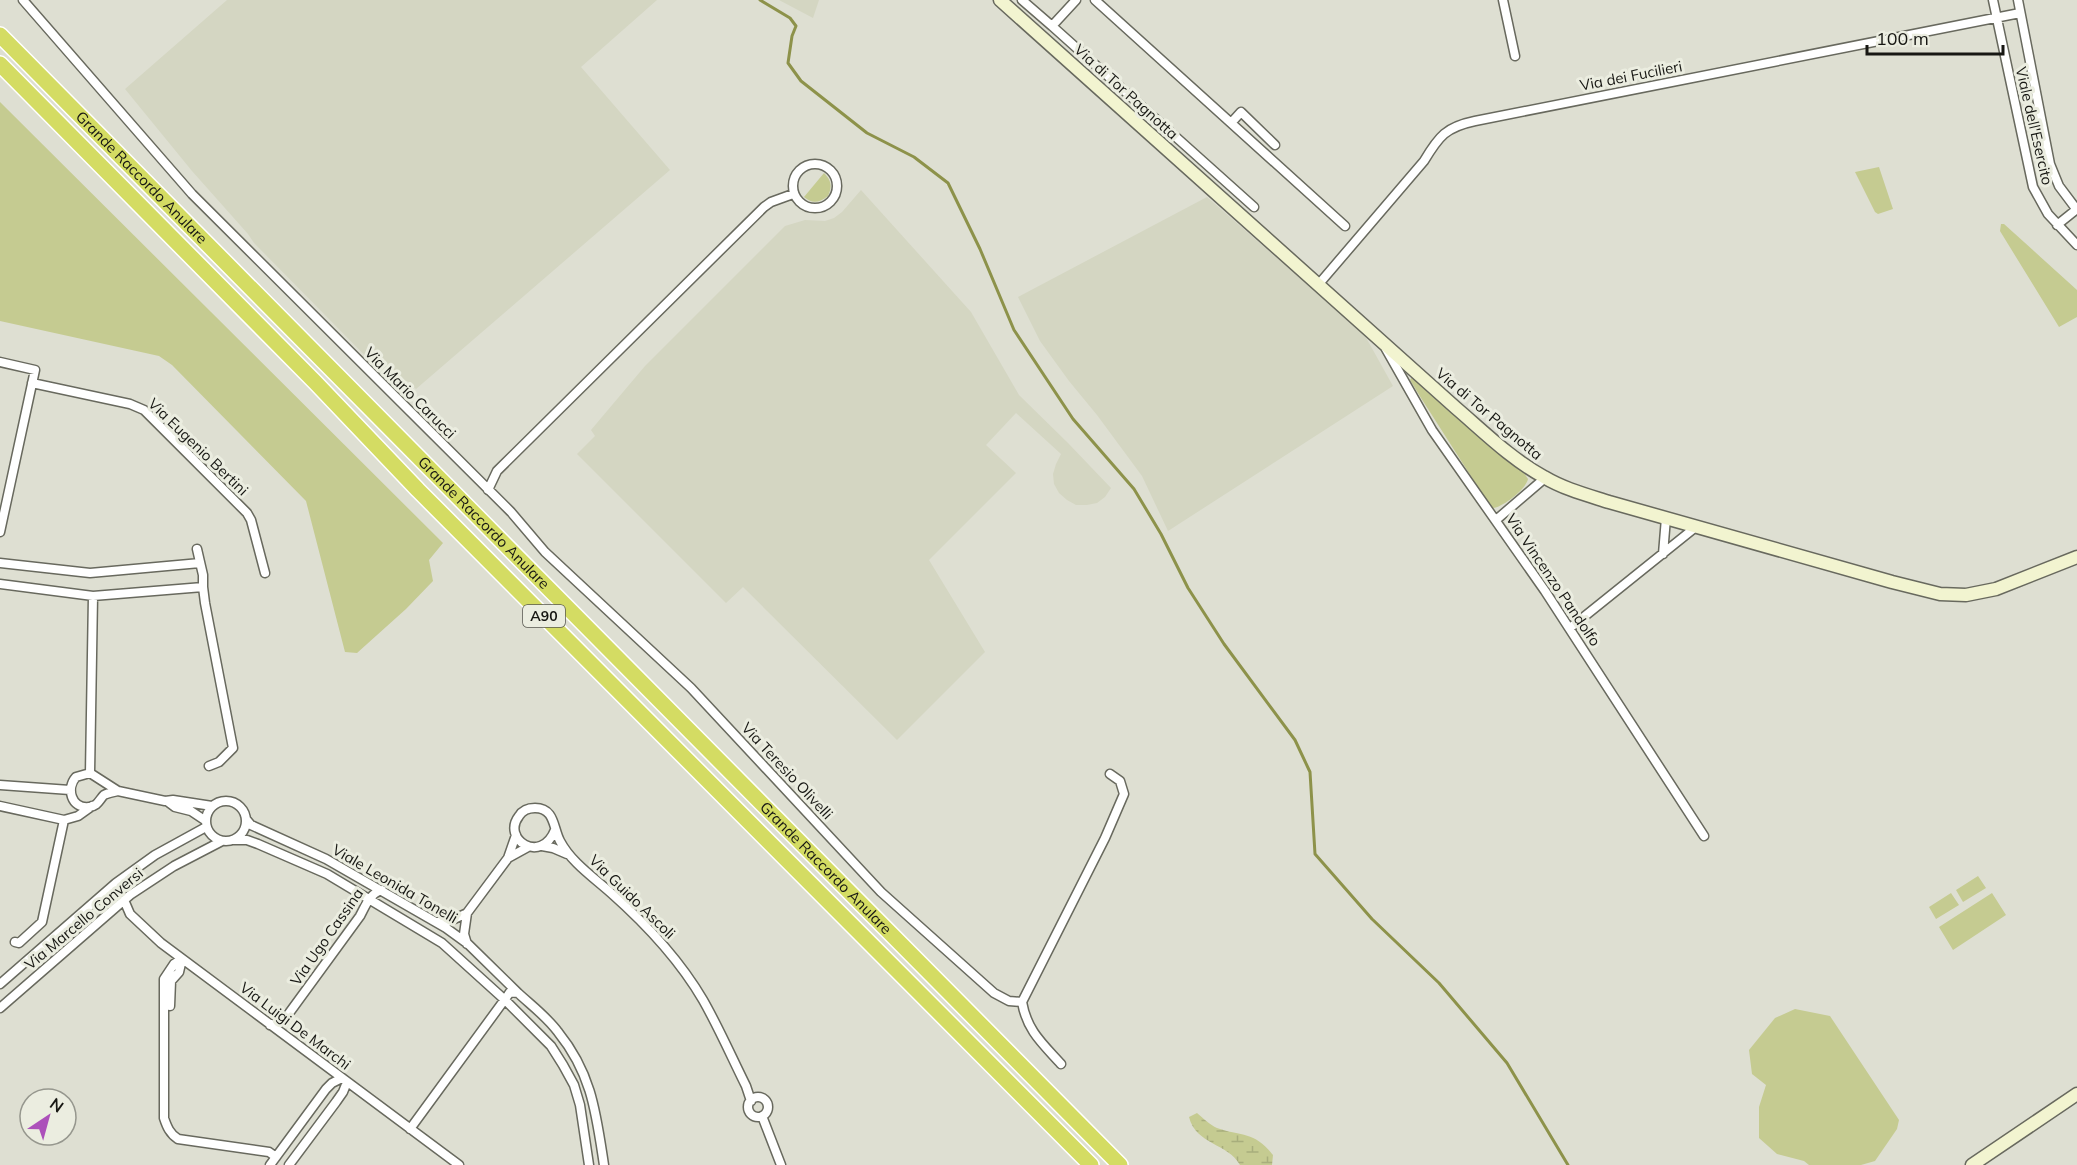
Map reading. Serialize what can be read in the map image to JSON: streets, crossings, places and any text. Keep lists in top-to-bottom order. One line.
{"streets":{"highway":["Grande Raccordo Anulare","A90"],"street":["Via dei Fucilieri","Via di Tor Pagnotta","Viale dell'Esercito","Via Mario Carucci","Via Eugenio Bertini","Via Vincenzo Pandolfo","Via Teresio Olivelli","Viale Leonida Tonelli","Via Guido Ascoli","Via Marcello Conversi","Via Ugo Cassina","Via Luigi De Marchi"]},"crossings":[["Via dei Fucilieri","Via di Tor Pagnotta"],["Via dei Fucilieri","Viale dell'Esercito"],["Via di Tor Pagnotta","Via Vincenzo Pandolfo"],["Via Mario Carucci","Via Teresio Olivelli"],["Viale Leonida Tonelli","Via Marcello Conversi"],["Viale Leonida Tonelli","Via Ugo Cassina"],["Via Marcello Conversi","Via Luigi De Marchi"],["Via Ugo Cassina","Via Luigi De Marchi"]],"scale_bar":"100 m","north":"top right"}
